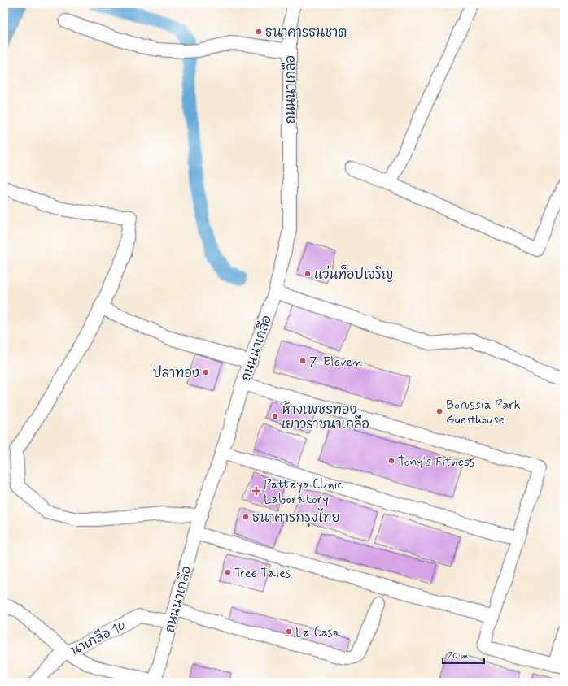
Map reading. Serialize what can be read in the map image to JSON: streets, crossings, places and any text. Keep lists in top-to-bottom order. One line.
{"streets":{"street":["ถนนนาเกลือ","นาเกลือ 10"]},"crossings":[["ถนนนาเกลือ","นาเกลือ 10"]],"places":{"other":["ธนาคารธนชาต","แว่นท็อปเจริญ","7-Eleven","ปลาทอง","Borussia Park Guesthouse","ห้างเพชรทอง เยาวราชนาเกลือ","Tony's Fitness","ธนาคารกรุงไทย","Tree Tales","La Casa"],"health":["Pattaya Clinic Laboratory"]},"scale_bar":"20 m"}
